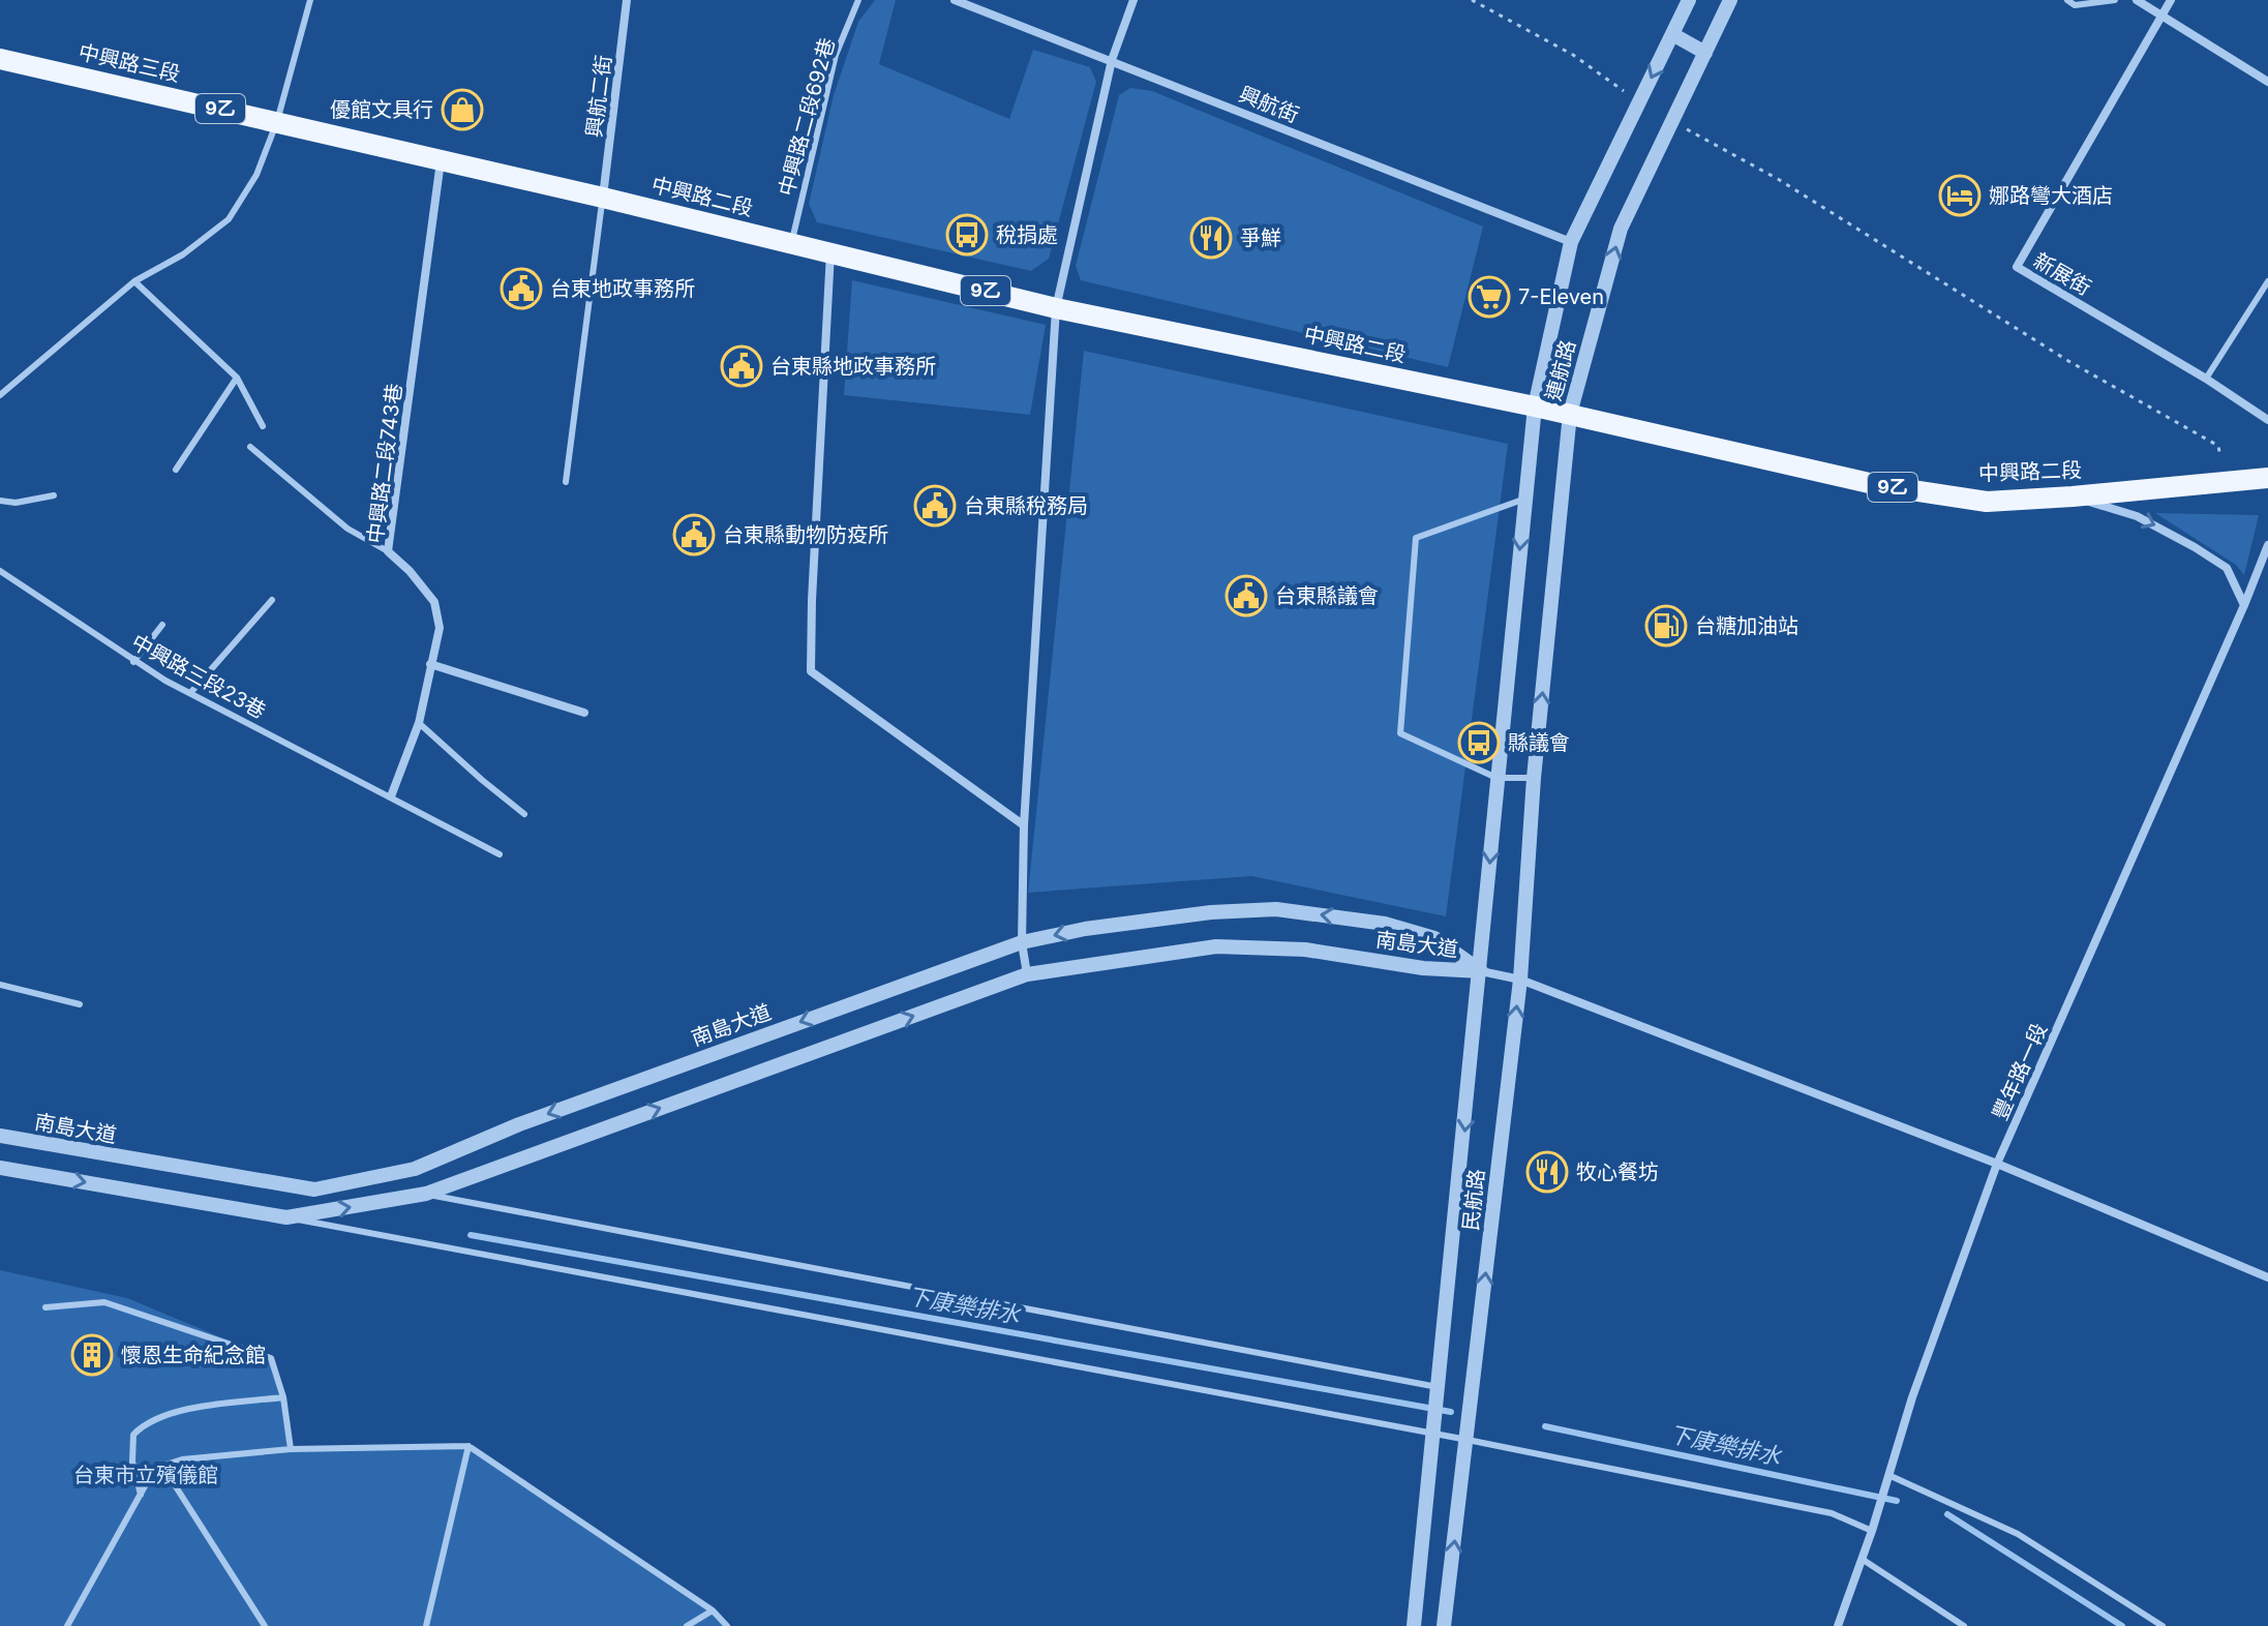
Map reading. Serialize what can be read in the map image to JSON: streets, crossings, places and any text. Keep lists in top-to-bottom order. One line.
{"streets":{"main road":["中興路三段","9乙","中興路二段"],"street":["興航二街","興航街","新展街","連航路","中興路二段743巷","南島大道","豐年路一段","民航路"],"lane":["中興路二段692巷","中興路三段23巷"]},"crossings":[["中興路三段","中興路二段"],["中興路三段","中興路二段743巷"],["興航二街","中興路二段"],["興航街","連航路"],["中興路二段692巷","中興路二段"],["中興路二段","連航路"],["中興路二段","中興路二段743巷"],["連航路","民航路"],["中興路二段743巷","中興路三段23巷"],["南島大道","民航路"]],"water":["下康樂排水"],"parks":["台東市立殯儀館"],"places":{"shop":["優館文具行"],"hotel":["娜路彎大酒店"],"bus stop":["稅捐處","縣議會"],"restaurant":["爭鮮","牧心餐坊"],"public building":["台東地政事務所","台東縣地政事務所","台東縣稅務局","台東縣動物防疫所","台東縣議會"],"supermarket":["7-Eleven"],"fuel station":["台糖加油站"],"building":["懷恩生命紀念館"]}}
